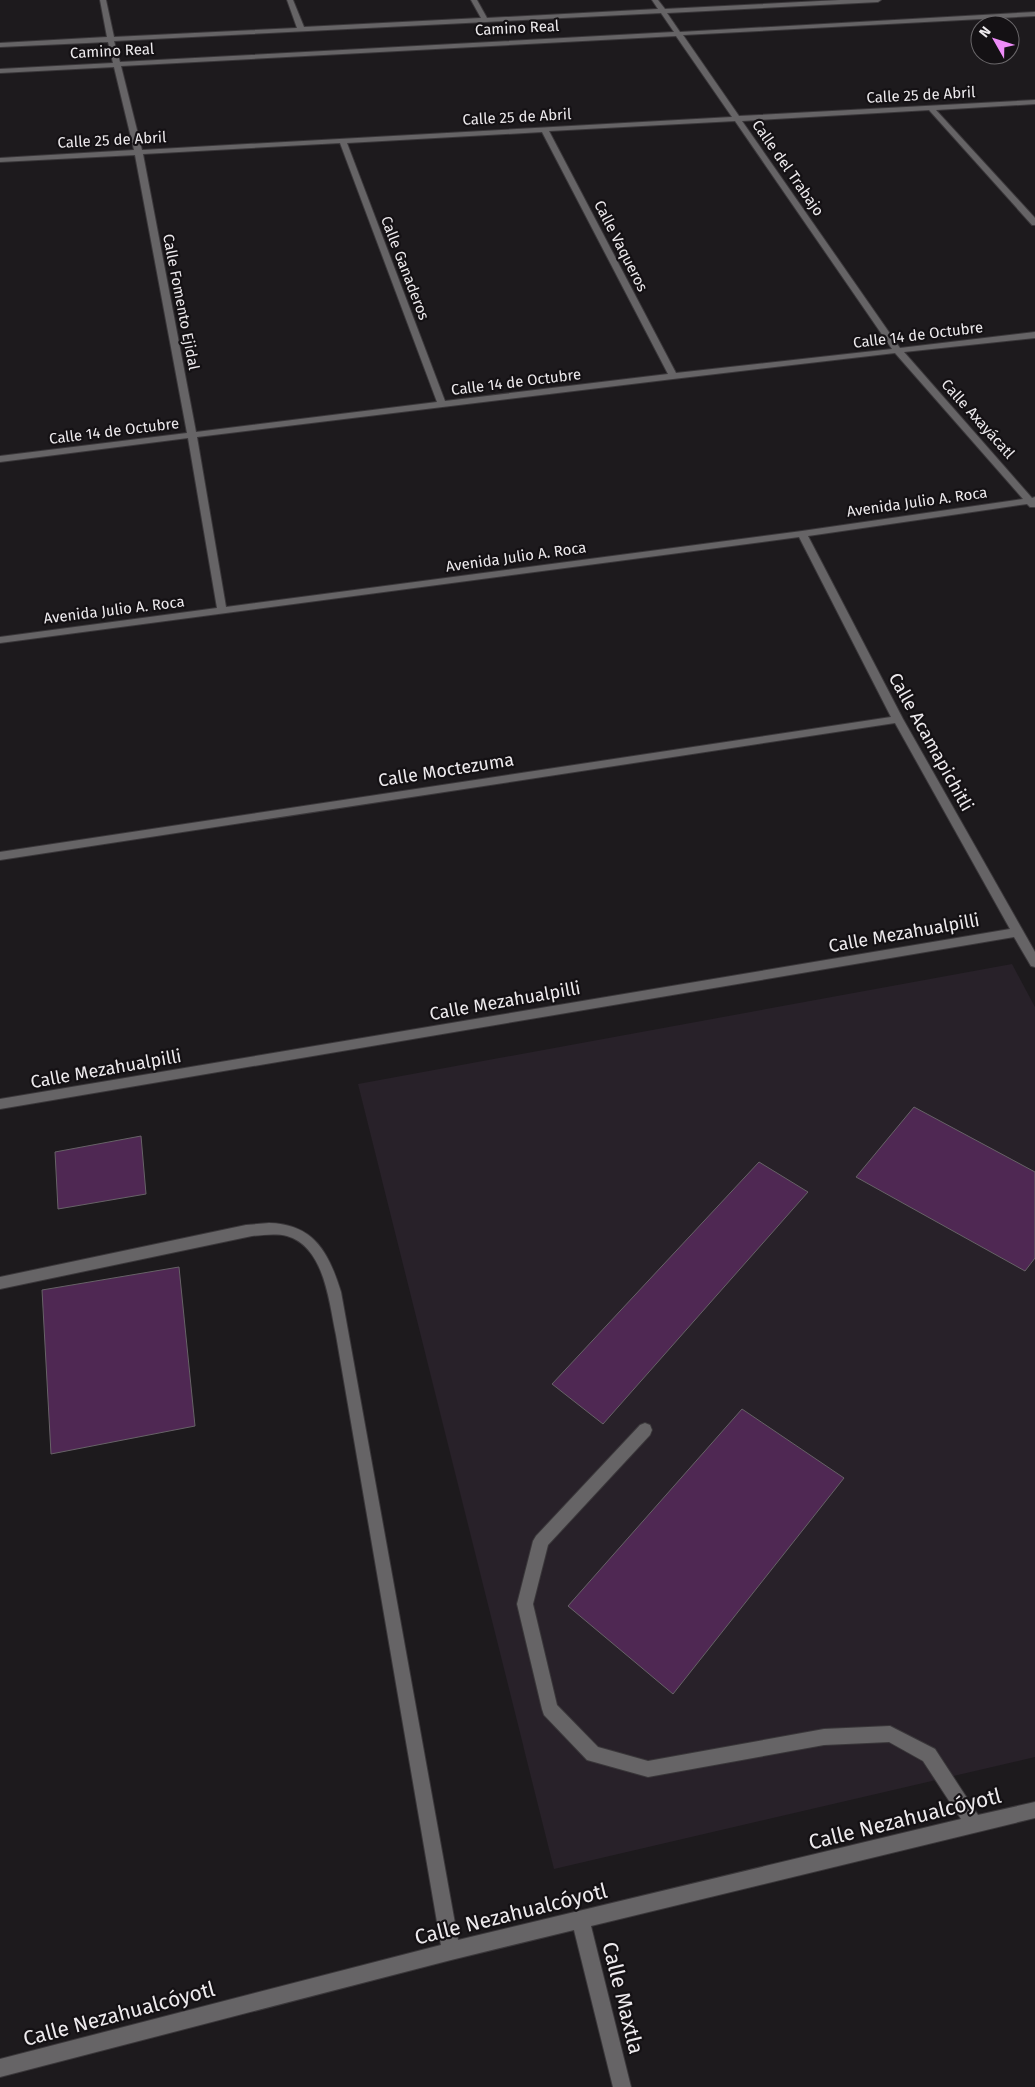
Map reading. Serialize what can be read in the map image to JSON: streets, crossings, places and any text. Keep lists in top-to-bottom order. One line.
{"streets":{"street":["Camino Real","Calle 25 de Abril","Calle del Trabajo","Calle Vaqueros","Calle Ganaderos","Calle Fomento Ejidal","Calle 14 de Octubre","Calle Axayácatl","Avenida Julio A. Roca","Calle Acamapichitli","Calle Moctezuma","Calle Mezahualpilli","Calle Nezahualcóyotl","Calle Maxtla"]},"crossings":[["Camino Real","Calle del Trabajo"],["Camino Real","Calle Fomento Ejidal"],["Calle 25 de Abril","Calle del Trabajo"],["Calle 25 de Abril","Calle Vaqueros"],["Calle 25 de Abril","Calle Ganaderos"],["Calle 25 de Abril","Calle Fomento Ejidal"],["Calle del Trabajo","Calle 14 de Octubre"],["Calle del Trabajo","Calle Axayácatl"],["Calle Vaqueros","Calle 14 de Octubre"],["Calle Ganaderos","Calle 14 de Octubre"],["Calle Fomento Ejidal","Calle 14 de Octubre"],["Calle Fomento Ejidal","Avenida Julio A. Roca"],["Calle 14 de Octubre","Calle Axayácatl"],["Calle Axayácatl","Avenida Julio A. Roca"],["Avenida Julio A. Roca","Calle Acamapichitli"],["Calle Acamapichitli","Calle Moctezuma"],["Calle Acamapichitli","Calle Mezahualpilli"],["Calle Nezahualcóyotl","Calle Maxtla"]],"north":"top left"}
